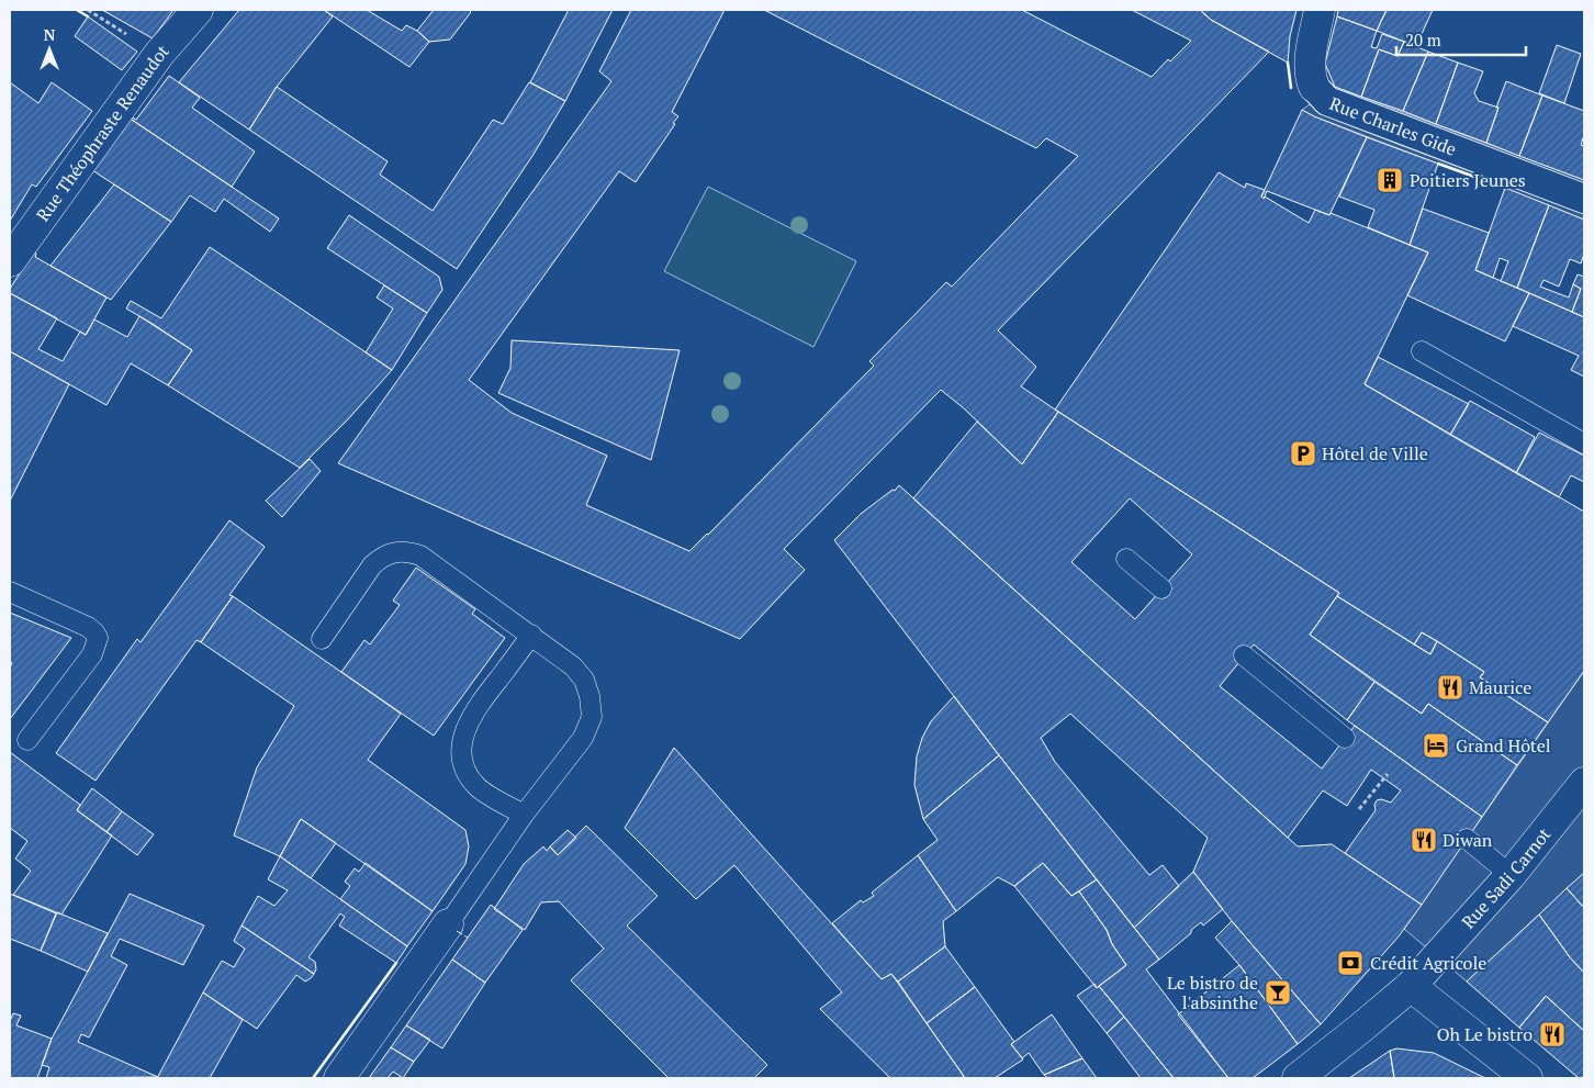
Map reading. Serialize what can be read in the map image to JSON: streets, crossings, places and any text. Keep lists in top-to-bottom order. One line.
{"streets":{"street":["Rue Charles Gide","Rue Théophraste Renaudot","Rue Sadi Carnot"]},"places":{"building":["Poitiers Jeunes"],"parking":["Hôtel de Ville"],"restaurant":["Maurice","Diwan","Oh Le bistro"],"hotel":["Grand Hôtel"],"bank":["Crédit Agricole"],"bar":["Le bistro de l'absinthe"]},"scale_bar":"20 m","north":"top"}
